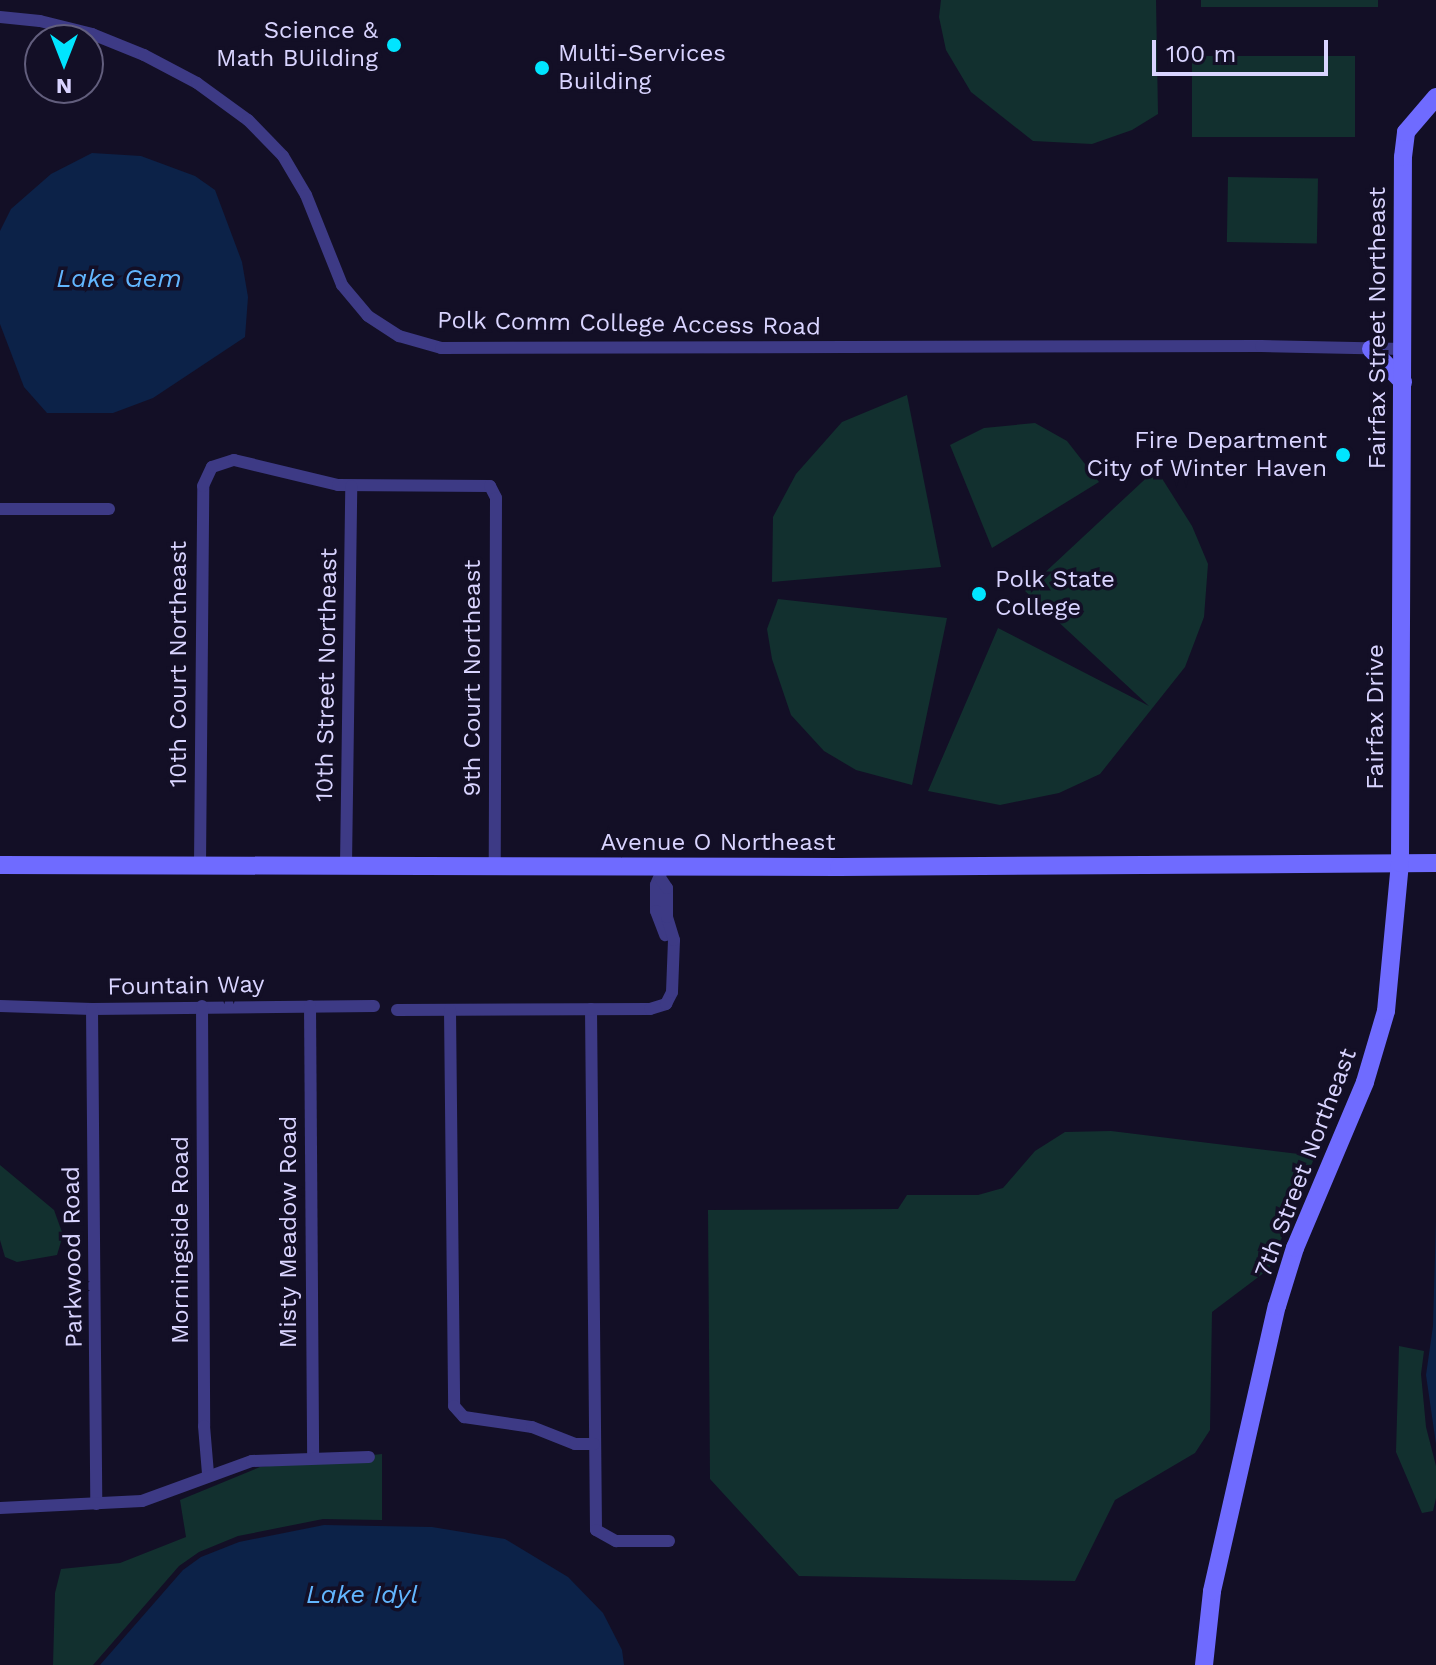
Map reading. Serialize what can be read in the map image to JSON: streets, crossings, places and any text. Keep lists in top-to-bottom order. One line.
{"streets":{"street":["Polk Comm College Access Road","Fairfax Street Northeast","10th Court Northeast","10th Street Northeast","9th Court Northeast","Fairfax Drive","Avenue O Northeast","Fountain Way","7th Street Northeast","Misty Meadow Road","Morningside Road","Parkwood Road"]},"crossings":[["Polk Comm College Access Road","Fairfax Street Northeast"],["Fairfax Street Northeast","Fairfax Drive"],["10th Court Northeast","10th Street Northeast"],["10th Court Northeast","9th Court Northeast"],["10th Court Northeast","Avenue O Northeast"],["10th Street Northeast","9th Court Northeast"],["10th Street Northeast","Avenue O Northeast"],["9th Court Northeast","Avenue O Northeast"],["Fairfax Drive","Avenue O Northeast"],["Fairfax Drive","7th Street Northeast"],["Avenue O Northeast","7th Street Northeast"],["Fountain Way","Misty Meadow Road"],["Fountain Way","Morningside Road"],["Fountain Way","Parkwood Road"]],"water":["Lake Gem","Lake Idyl"],"places":["Science & Math BUilding","Multi-Services Building","Fire Department City of Winter Haven","Polk State College"],"scale_bar":"100 m","north":"bottom"}
